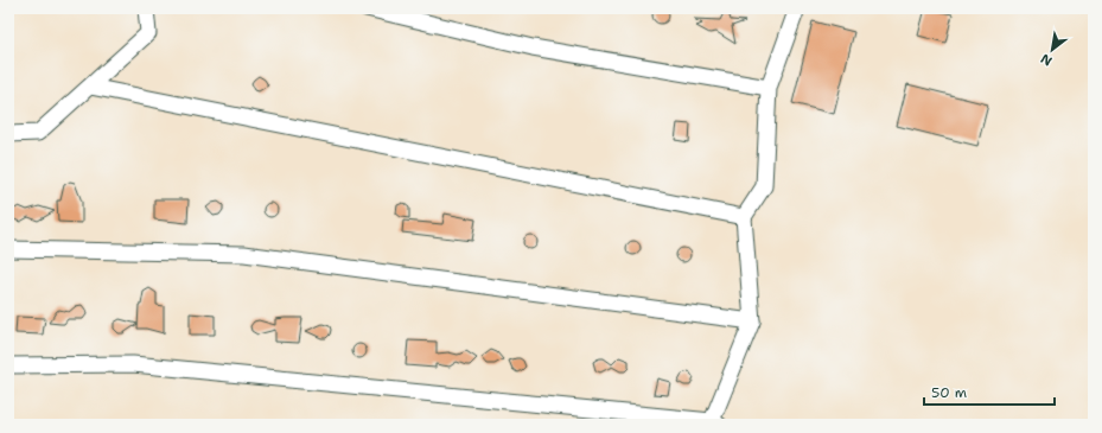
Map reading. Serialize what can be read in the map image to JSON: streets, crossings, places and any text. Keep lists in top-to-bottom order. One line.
{"scale_bar":"50 m","north":"bottom left"}
